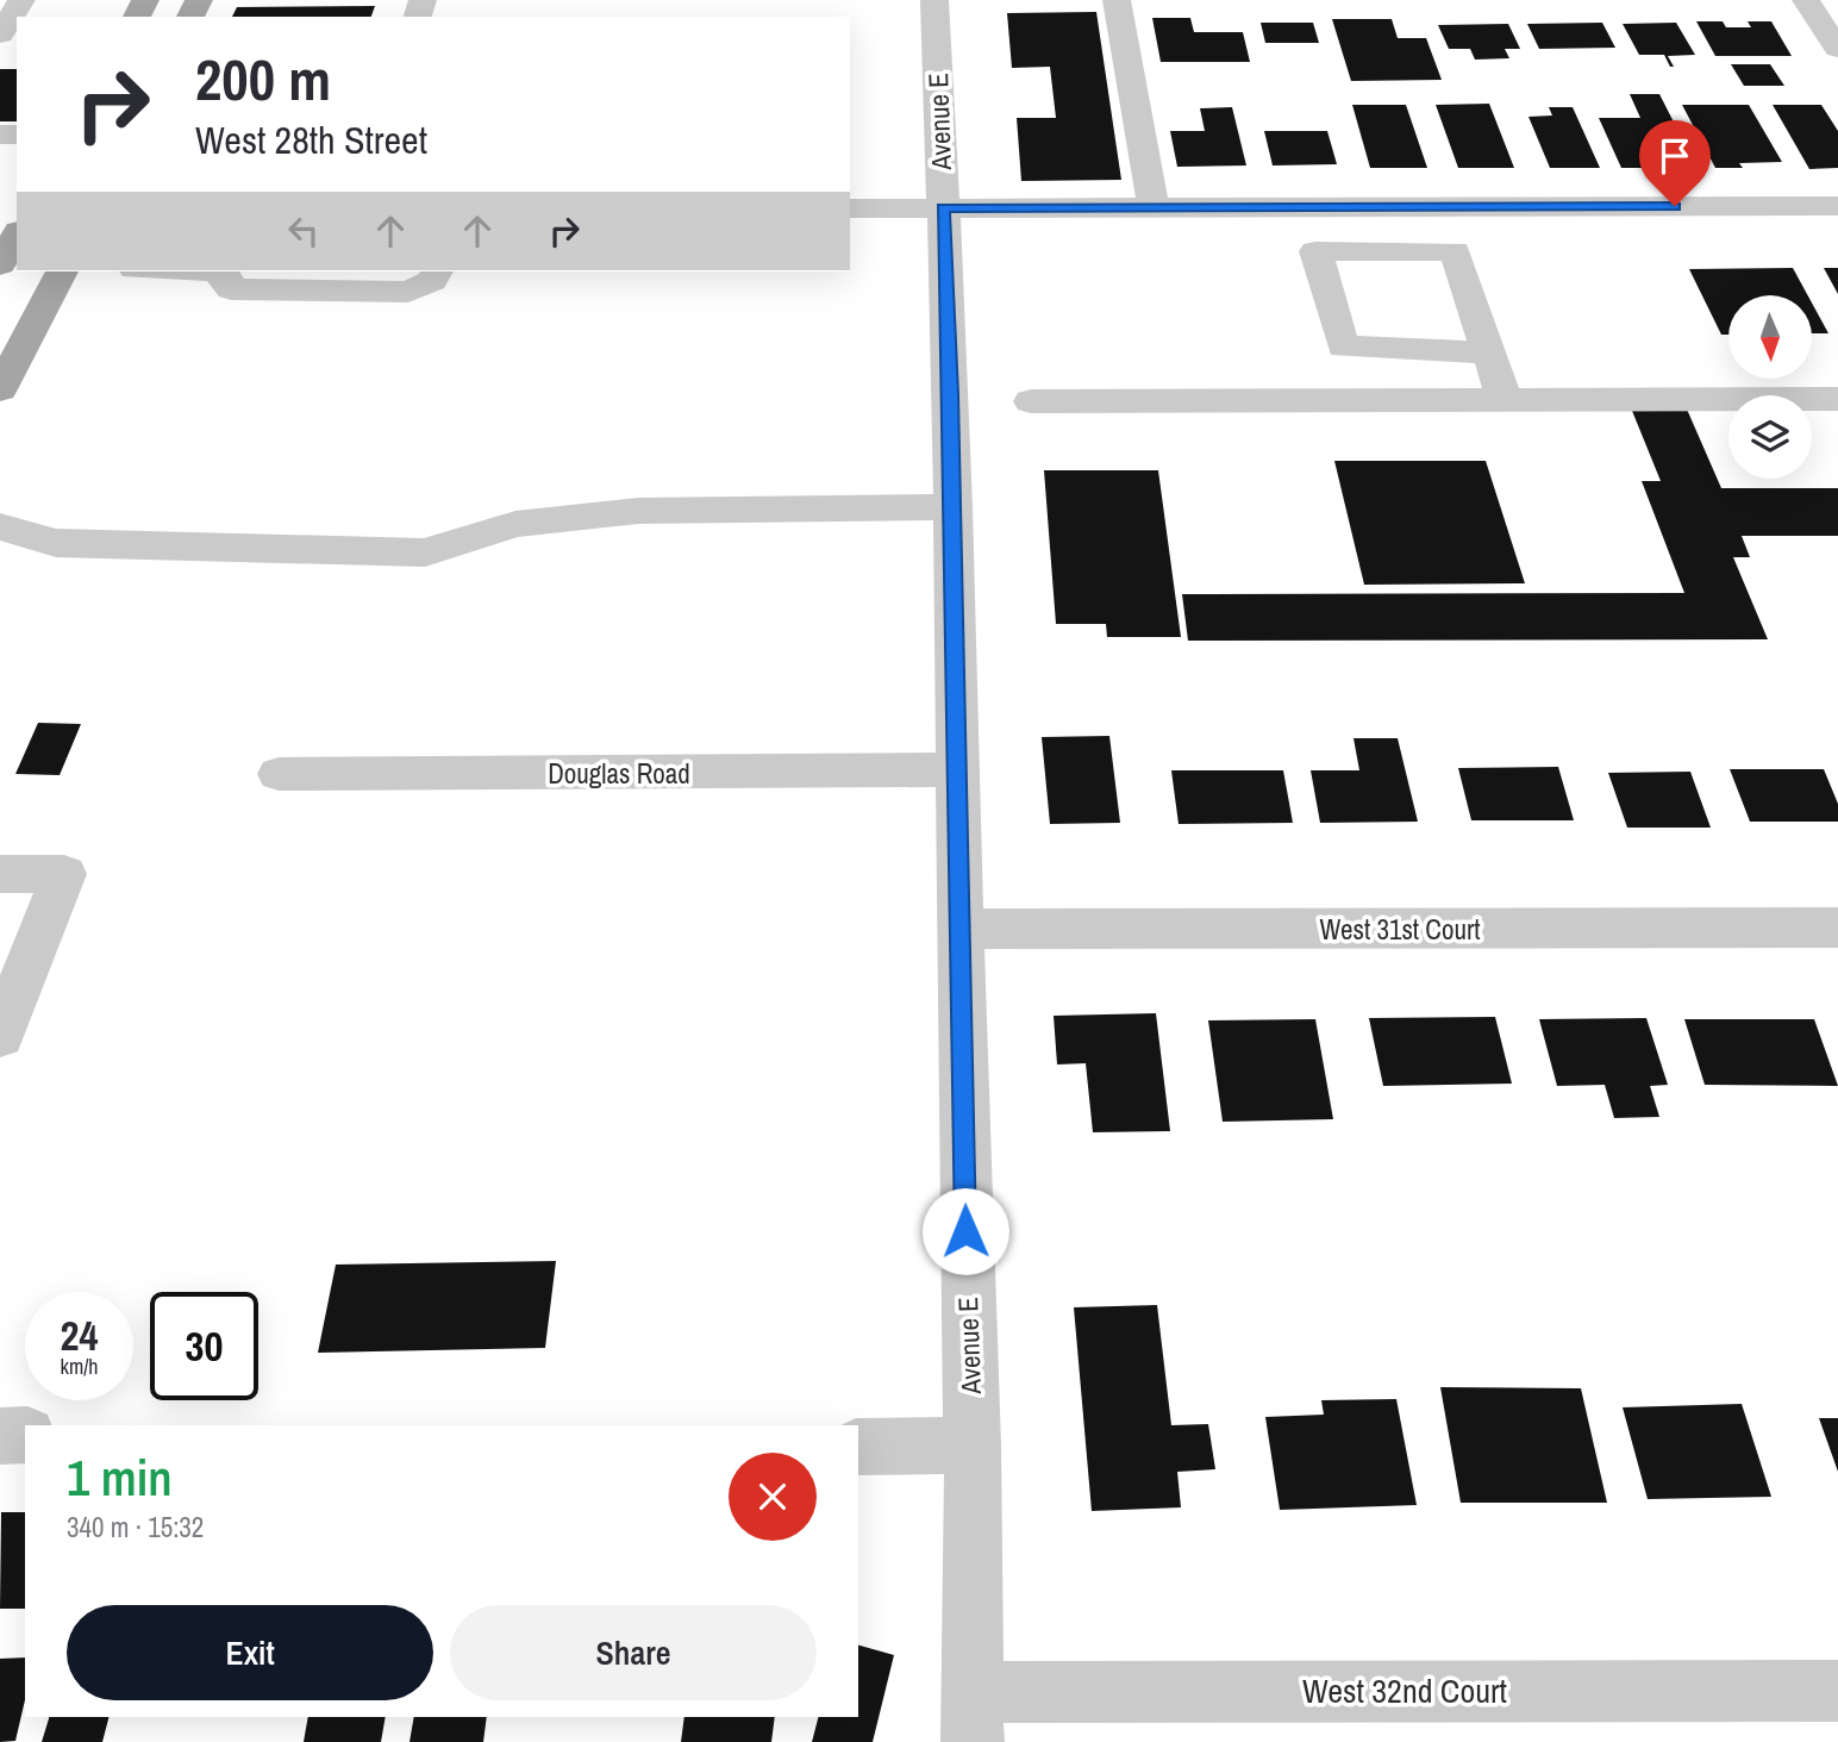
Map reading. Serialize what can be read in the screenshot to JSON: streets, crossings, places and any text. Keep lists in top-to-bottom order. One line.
{"streets":{"street":["Avenue E","Douglas Road","West 31st Court","West 32nd Court"]},"crossings":[["Avenue E","Douglas Road"],["Avenue E","West 31st Court"],["Avenue E","West 32nd Court"]],"north":"bottom","page":{"turn":["200 m","West 28th Street"],"speed":"24 km/h","limit":"30","heading":["1 min","340 m · 15:32"],"buttons":["Exit","Share"]}}
